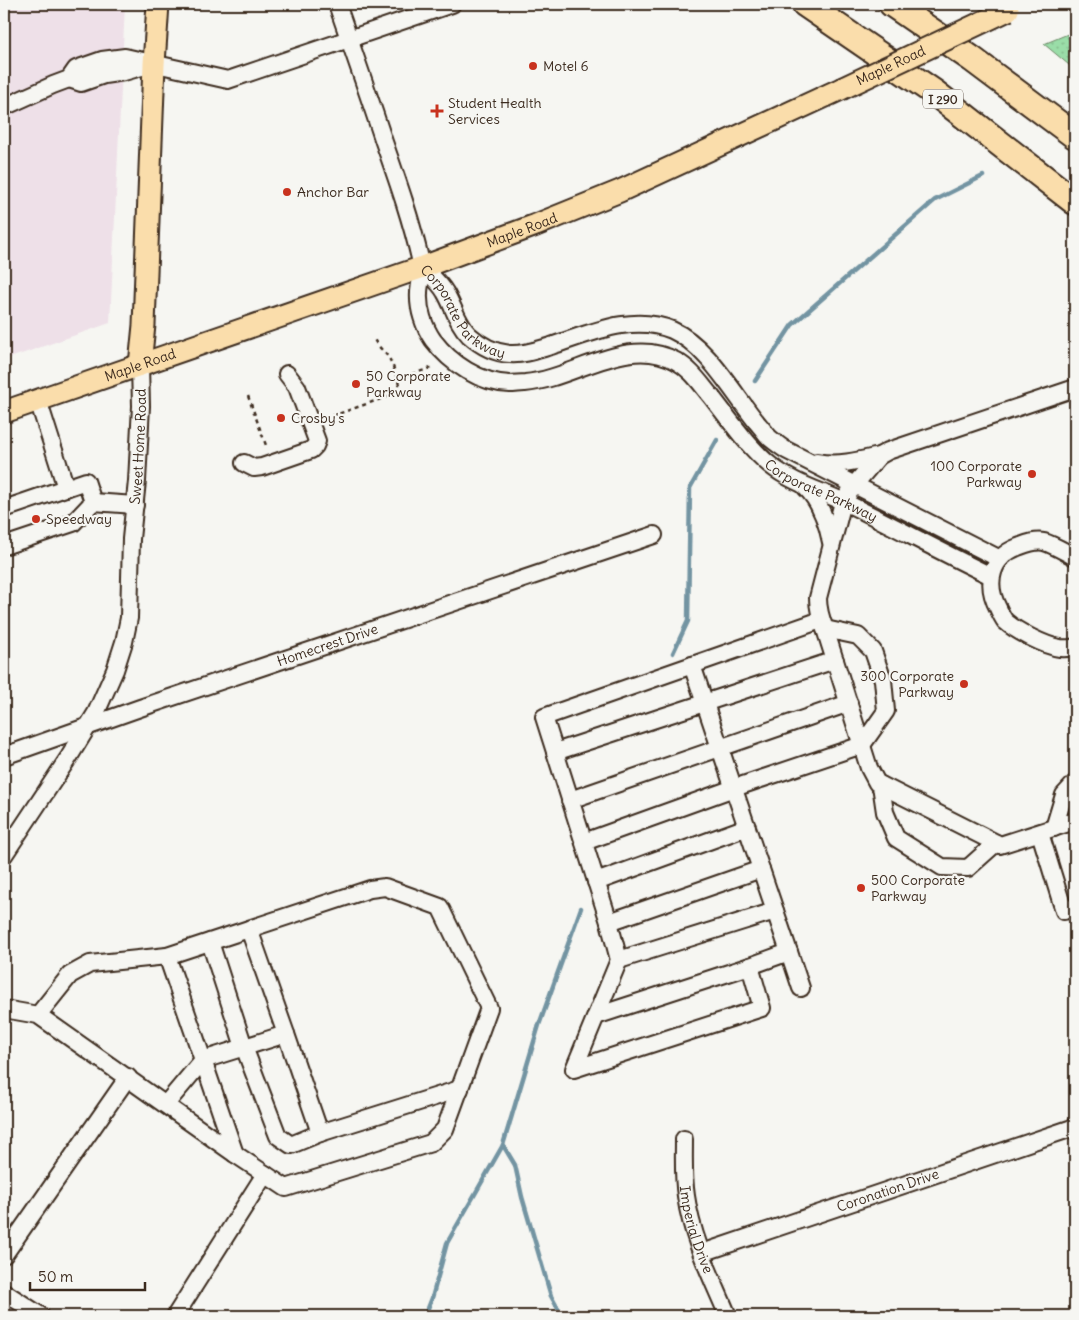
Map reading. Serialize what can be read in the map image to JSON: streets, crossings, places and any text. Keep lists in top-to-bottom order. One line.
{"streets":{"highway":["I 290"],"main road":["Maple Road","Sweet Home Road"],"street":["Corporate Parkway","Homecrest Drive","Coronation Drive","Imperial Drive"]},"crossings":[["Maple Road","Corporate Parkway"],["Maple Road","Sweet Home Road"],["Sweet Home Road","Homecrest Drive"],["Coronation Drive","Imperial Drive"]],"places":{"other":["Motel 6","Anchor Bar","50 Corporate Parkway","Crosby's","100 Corporate Parkway","Speedway","300 Corporate Parkway","500 Corporate Parkway"],"health":["Student Health Services"]},"scale_bar":"50 m"}
